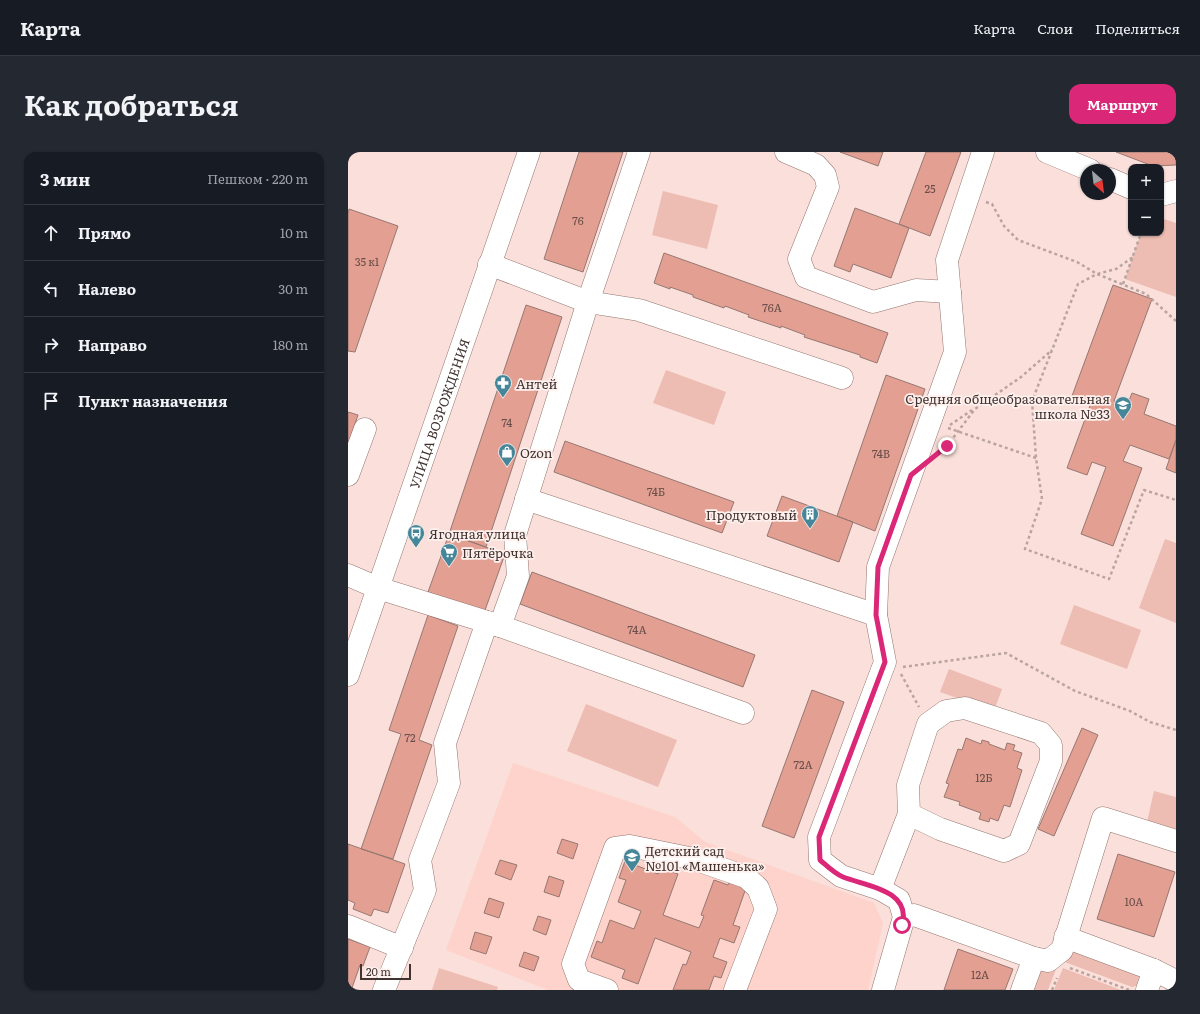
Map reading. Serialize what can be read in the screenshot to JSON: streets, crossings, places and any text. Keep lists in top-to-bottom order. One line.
{"streets":{"street":["УЛИЦА ВОЗРОЖДЕНИЯ"]},"places":{"pharmacy":["Антей"],"school or university":["Средняя общеобразовательная школа №33","Детский сад №101 «Машенька»"],"shop":["Ozon"],"building":["Продуктовый"],"bus stop":["Ягодная улица"],"supermarket":["Пятёрочка"]},"house_numbers":["25","76","35 к1","76А","74","74В","74Б","74А","72","72А","12Б","10А","12А"],"scale_bar":"20 m","north":"bottom right","page":{"header":"Карта","nav":["Карта","Слои","Поделиться"],"title":"Как добраться","buttons":"Маршрут","heading":["3 мин","Пешком · 220 m"],"map_buttons":["+","−"],"list":[["Прямо","10 m"],["Налево","30 m"],["Направо","180 m"],"Пункт назначения"],"scale":"20 m"}}
